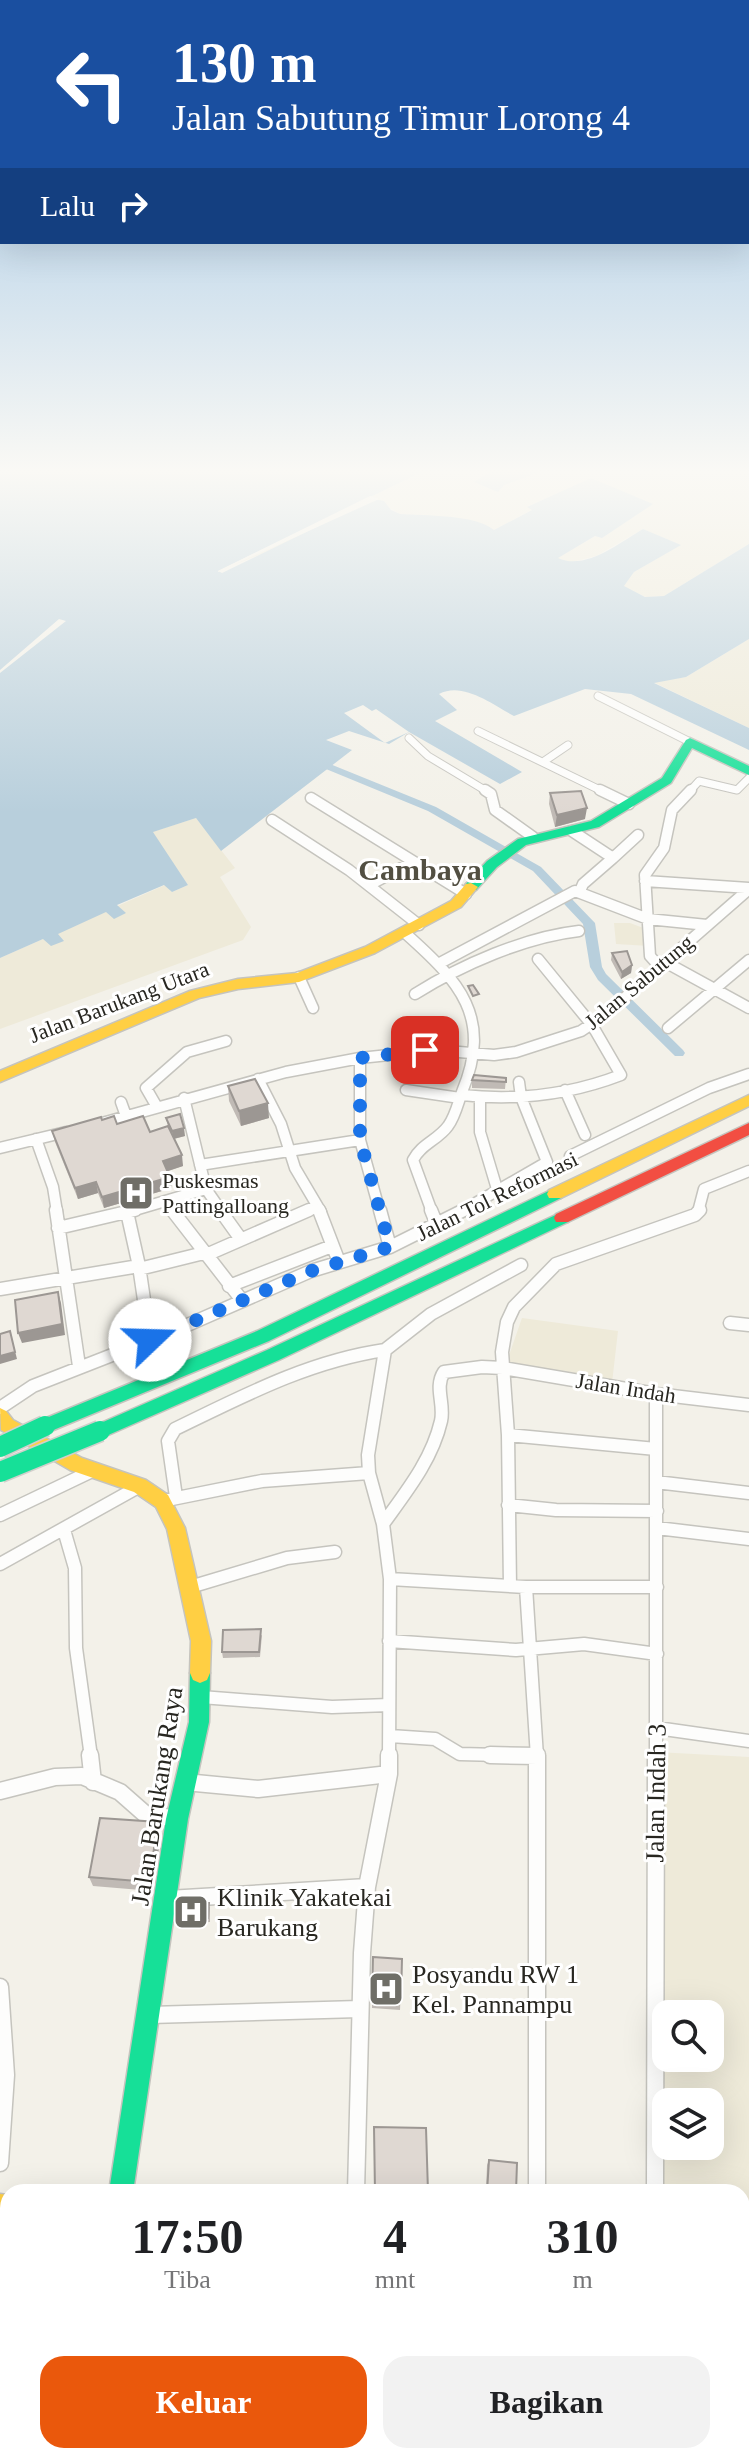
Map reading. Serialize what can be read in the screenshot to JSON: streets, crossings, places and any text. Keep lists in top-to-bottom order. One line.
{"streets":{"main road":["Jalan Barukang Utara","Jalan Tol Reformasi","Jalan Barukang Raya"],"street":["Jalan Sabutung","Jalan Indah","Jalan Indah 3"]},"crossings":[["Jalan Indah","Jalan Indah 3"]],"districts":["Cambaya"],"places":{"hospital":["Puskesmas Pattingalloang","Klinik Yakatekai Barukang","Posyandu RW 1 Kel. Pannampu"]},"page":{"turn":["130 m","Jalan Sabutung Timur Lorong 4"],"then":"Lalu","eta":["17:50","Tiba","4","mnt","310","m"],"buttons":["Keluar","Bagikan"]}}
